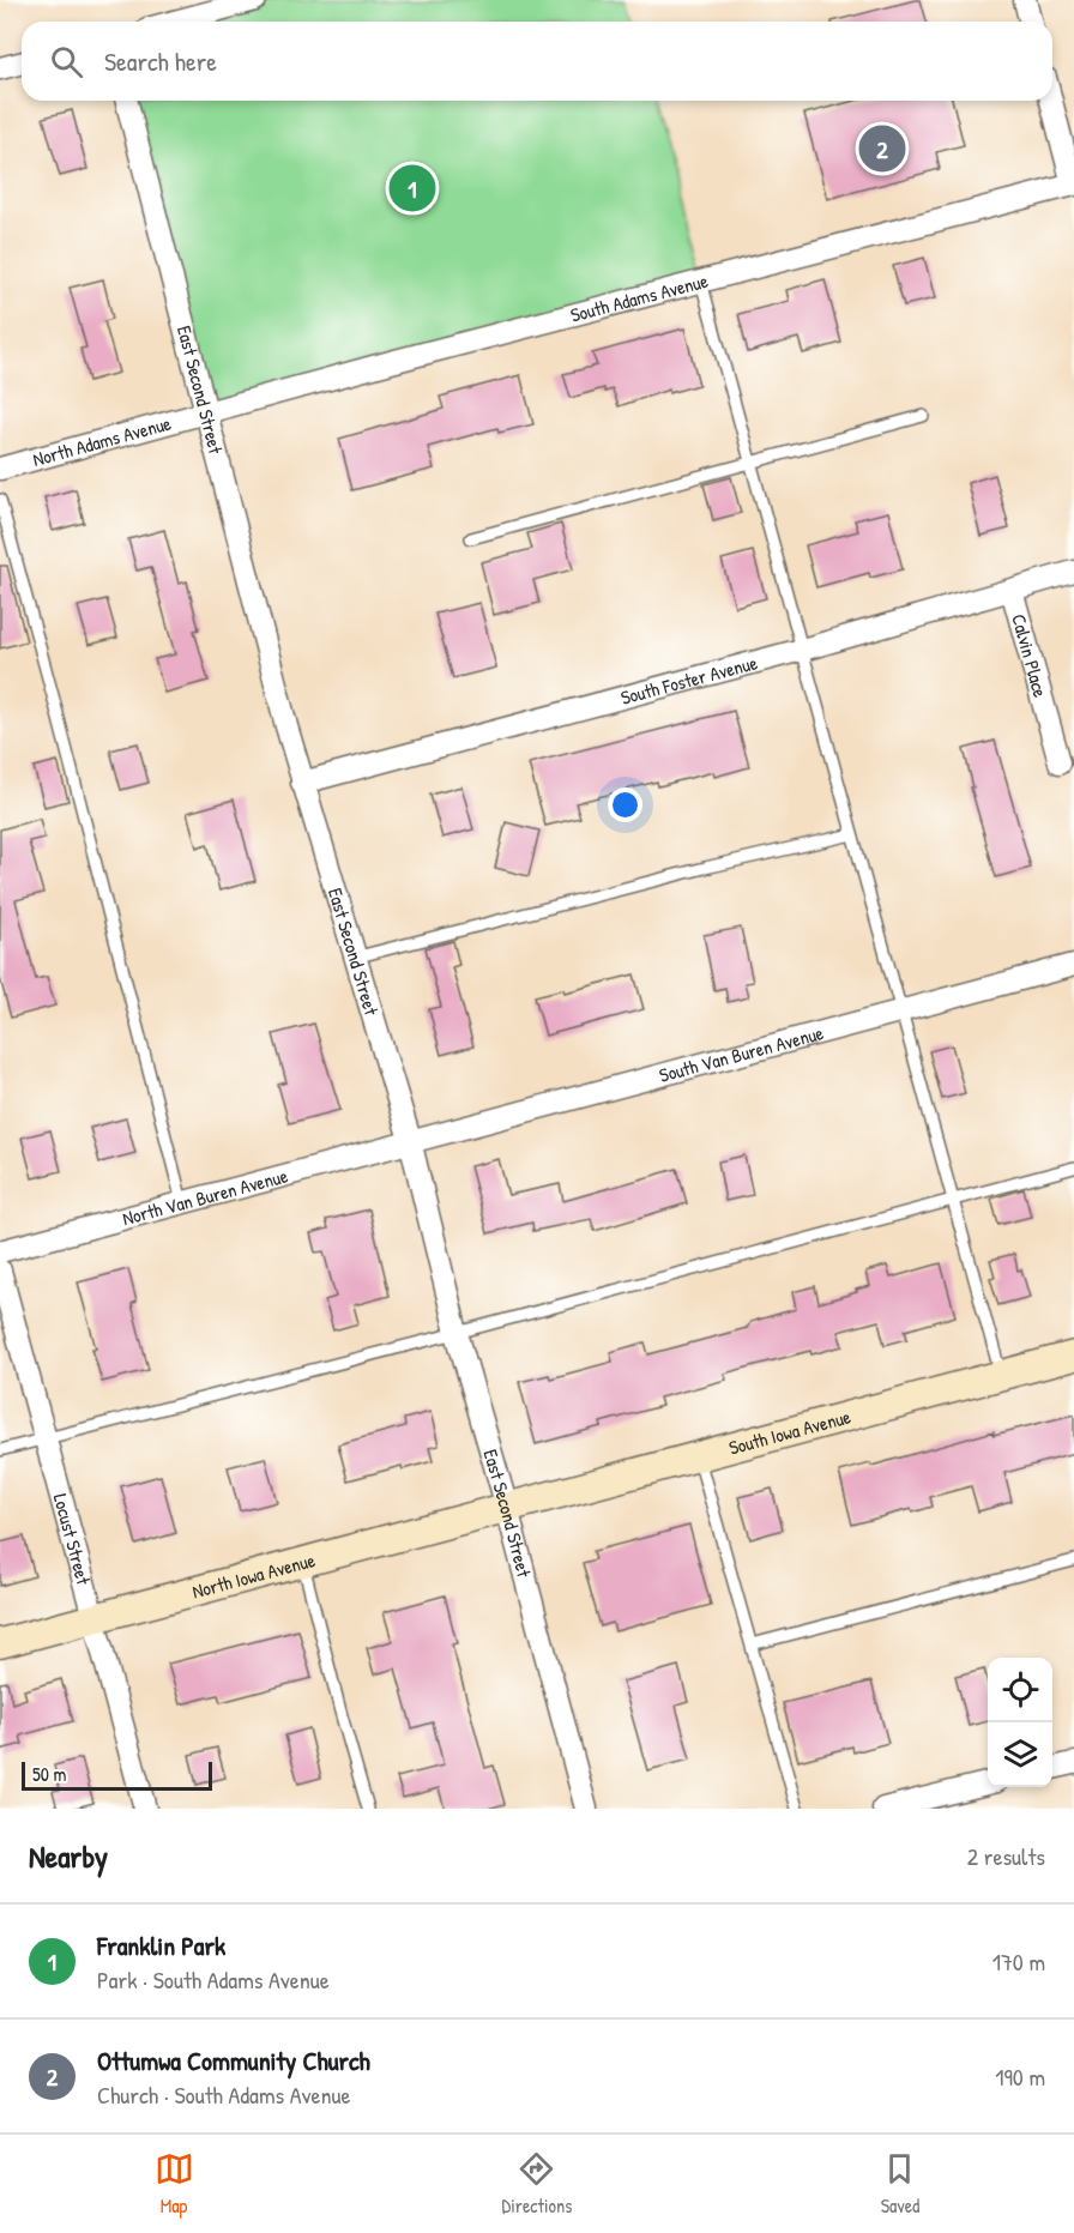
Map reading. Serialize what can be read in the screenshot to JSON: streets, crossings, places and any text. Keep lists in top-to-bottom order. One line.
{"streets":{"main road":["South Iowa Avenue","North Iowa Avenue"],"street":["South Adams Avenue","East Second Street","North Adams Avenue","Calvin Place","South Foster Avenue","South Van Buren Avenue","North Van Buren Avenue","Locust Street"]},"crossings":[["South Adams Avenue","East Second Street"],["South Adams Avenue","North Adams Avenue"],["East Second Street","North Adams Avenue"],["East Second Street","South Foster Avenue"],["East Second Street","South Van Buren Avenue"],["East Second Street","North Van Buren Avenue"],["East Second Street","South Iowa Avenue"],["East Second Street","North Iowa Avenue"],["Calvin Place","South Foster Avenue"],["South Van Buren Avenue","North Van Buren Avenue"],["South Iowa Avenue","North Iowa Avenue"],["Locust Street","North Iowa Avenue"]],"scale_bar":"50 m","page":{"search":"Search here","pins":["2","1"],"scale":"50 m","heading":["Nearby","2 results"],"list":[{"mark":"1","name":"Franklin Park","note":"Park · South Adams Avenue","value":"170 m"},{"mark":"2","name":"Ottumwa Community Church","note":"Church · South Adams Avenue","value":"190 m"}],"nav":["Map","Directions","Saved"]}}
